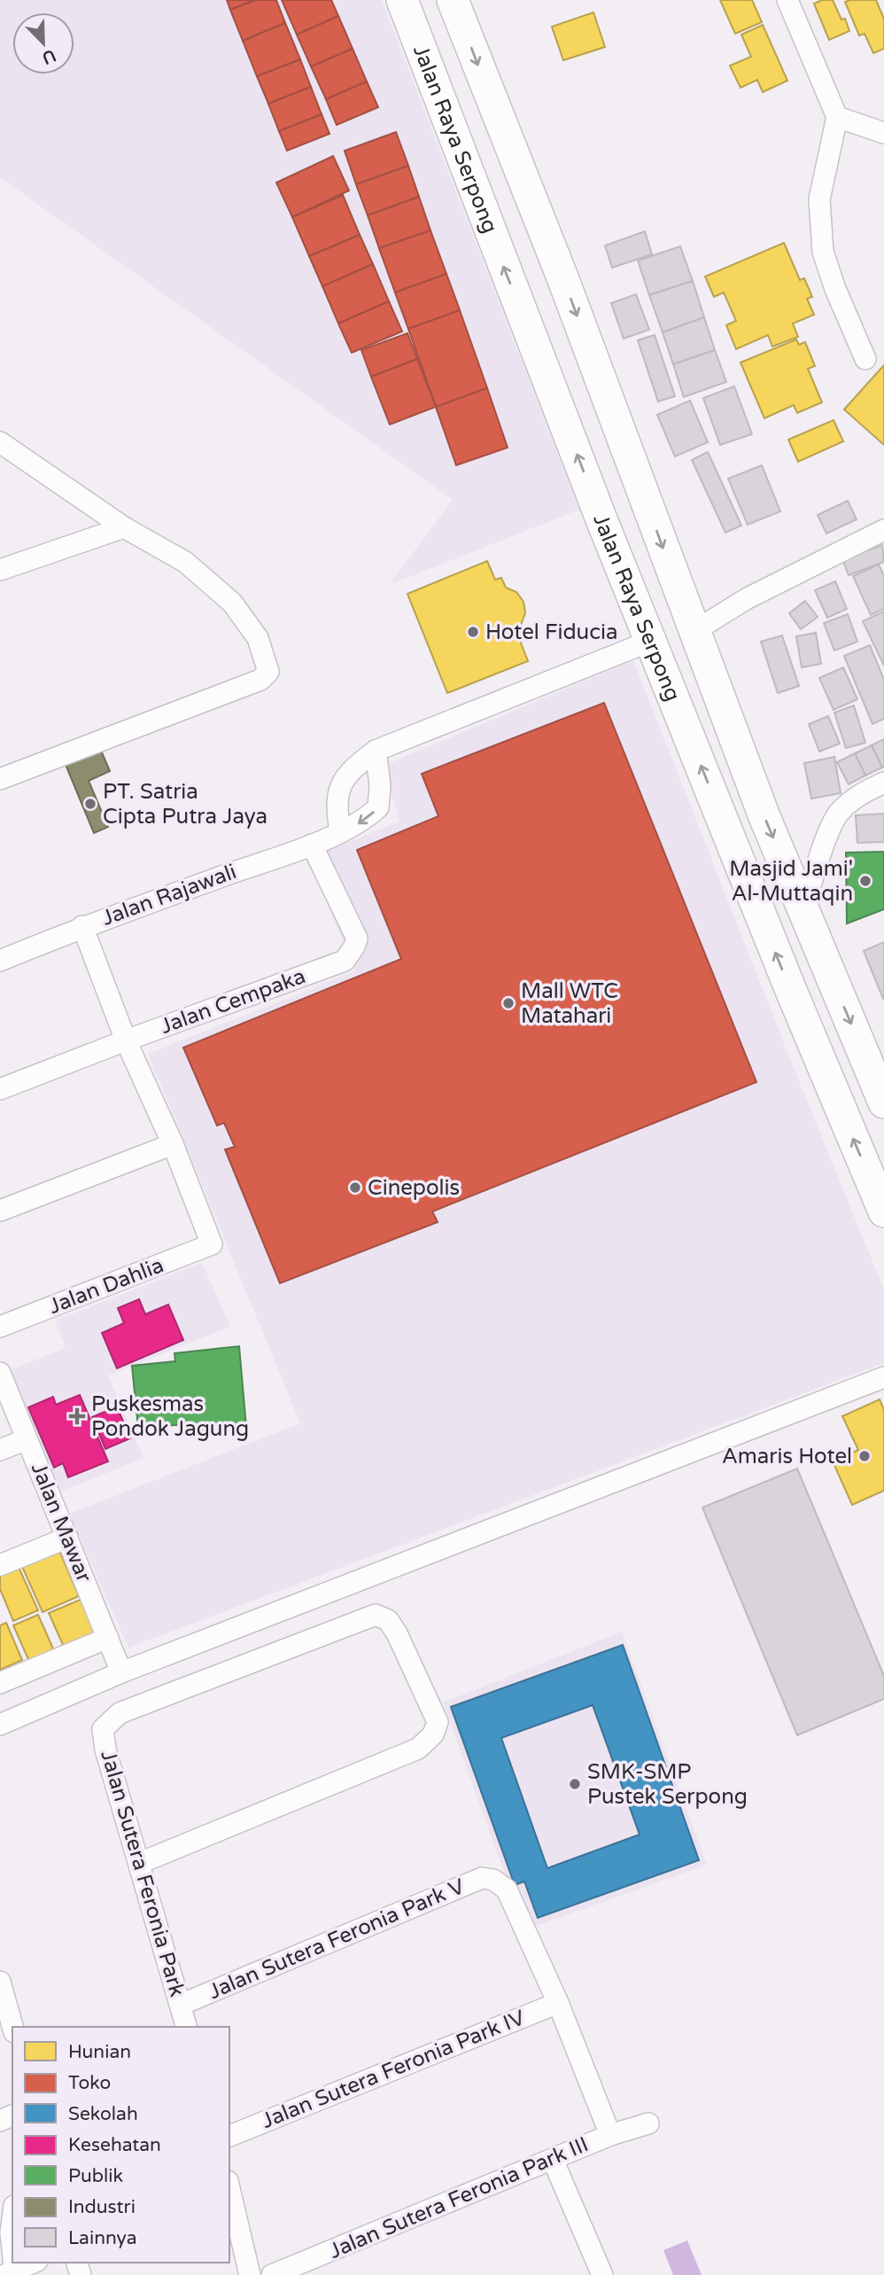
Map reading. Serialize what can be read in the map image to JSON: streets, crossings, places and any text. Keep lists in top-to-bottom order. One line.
{"streets":{"main road":["Jalan Raya Serpong"],"street":["Jalan Rajawali","Jalan Cempaka","Jalan Dahlia","Jalan Mawar","Jalan Sutera Feronia Park","Jalan Sutera Feronia Park V","Jalan Sutera Feronia Park IV","Jalan Sutera Feronia Park III"]},"crossings":[["Jalan Rajawali","Jalan Cempaka"],["Jalan Sutera Feronia Park","Jalan Sutera Feronia Park V"],["Jalan Sutera Feronia Park V","Jalan Sutera Feronia Park III"],["Jalan Sutera Feronia Park IV","Jalan Sutera Feronia Park III"]],"places":{"other":["Hotel Fiducia","PT. Satria Cipta Putra Jaya","Masjid Jami' Al-Muttaqin","Mall WTC Matahari","Cinepolis","Amaris Hotel","SMK-SMP Pustek Serpong"],"health":["Puskesmas Pondok Jagung"]},"legend":["Hunian","Toko","Sekolah","Kesehatan","Publik","Industri","Lainnya"],"north":"bottom right"}
